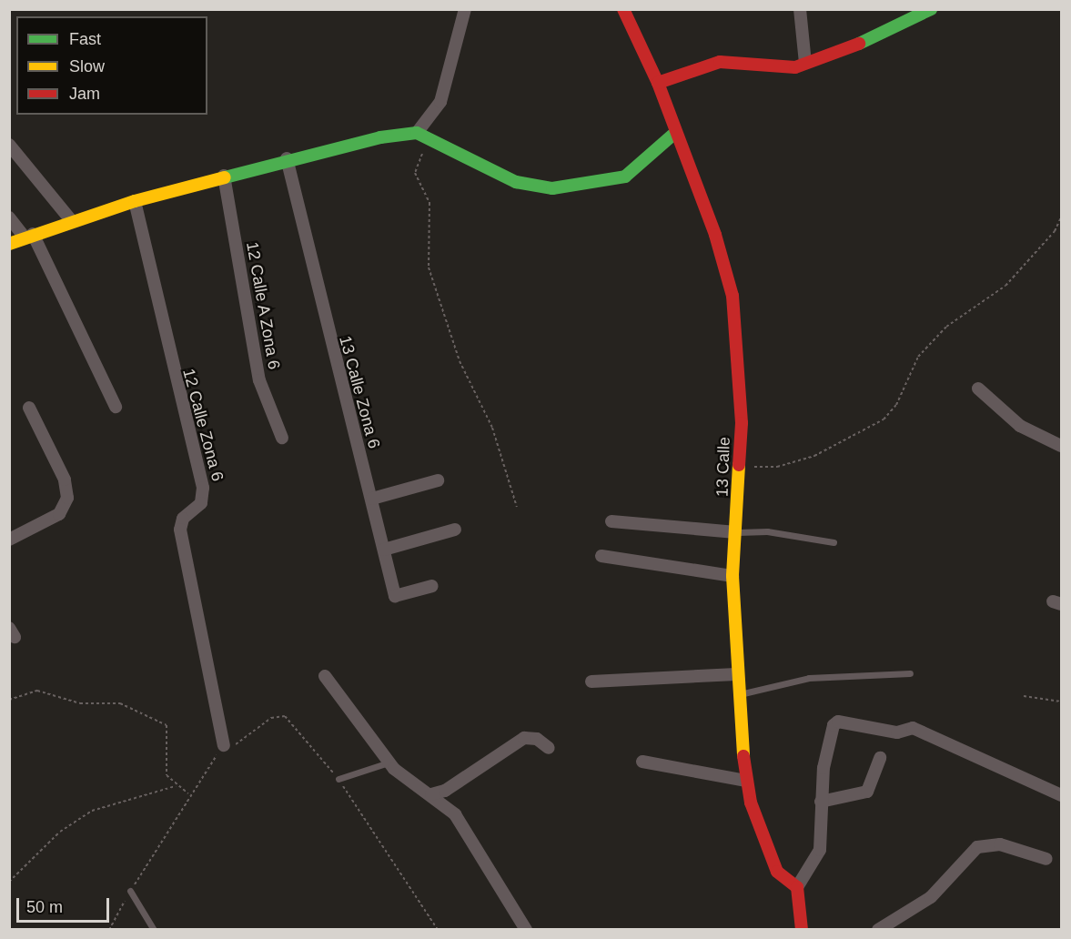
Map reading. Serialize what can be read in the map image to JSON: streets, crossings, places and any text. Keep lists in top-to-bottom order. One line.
{"streets":{"street":["12 Calle A Zona 6","13 Calle Zona 6","12 Calle Zona 6","13 Calle"]},"legend":["Fast","Slow","Jam"],"scale_bar":"50 m"}
